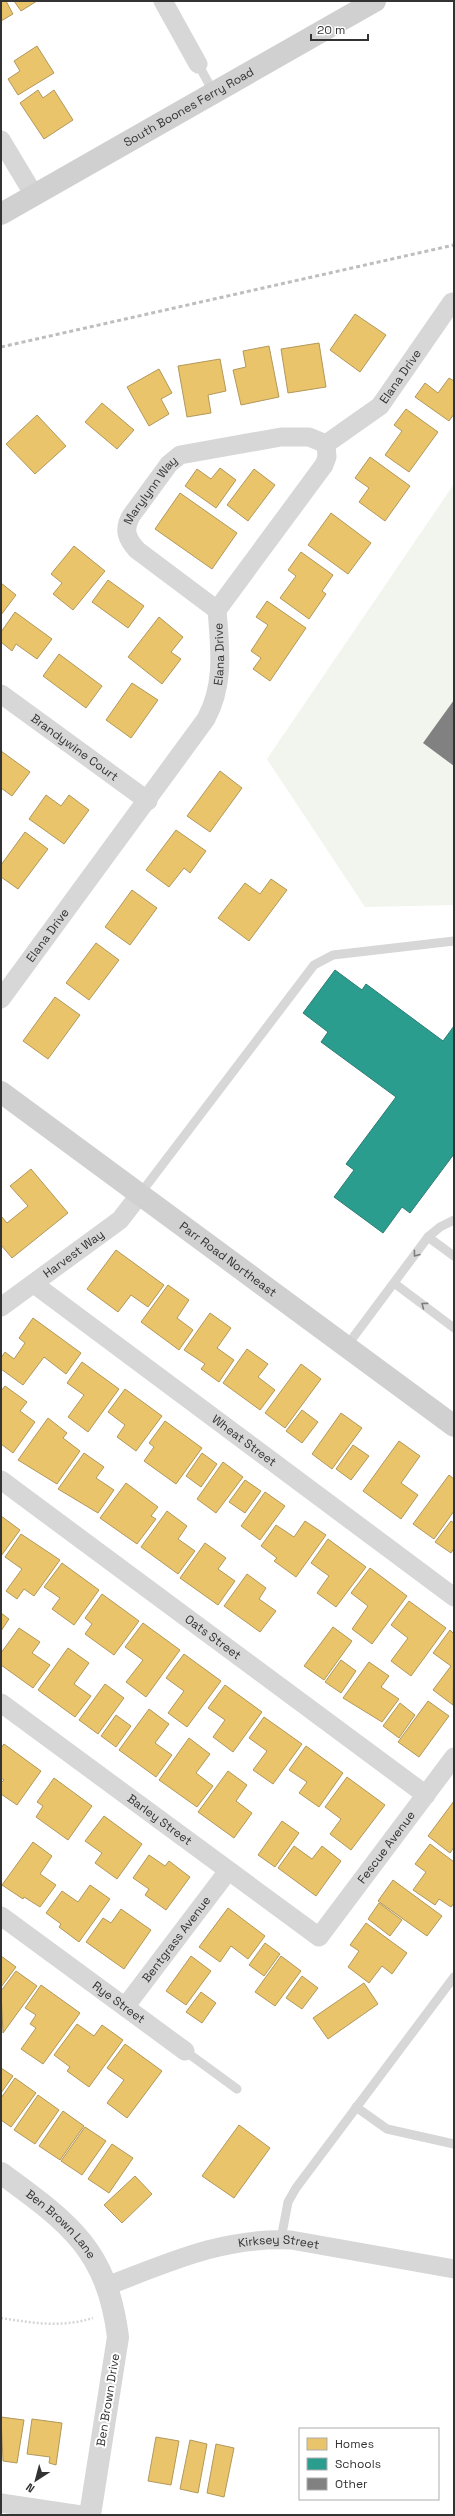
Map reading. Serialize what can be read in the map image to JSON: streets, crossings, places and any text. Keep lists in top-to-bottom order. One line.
{"streets":{"main road":["South Boones Ferry Road","Parr Road Northeast"],"street":["Elana Drive","Marylynn Way","Brandywine Court","Harvest Way","Wheat Street","Oats Street","Barley Street","Fescue Avenue","Bentgrass Avenue","Rye Street","Ben Brown Lane","Kirksey Street","Ben Brown Drive"]},"crossings":[["Elana Drive","Marylynn Way"],["Elana Drive","Brandywine Court"],["Harvest Way","Parr Road Northeast"],["Harvest Way","Wheat Street"],["Oats Street","Fescue Avenue"],["Barley Street","Fescue Avenue"],["Barley Street","Bentgrass Avenue"],["Bentgrass Avenue","Rye Street"],["Ben Brown Lane","Kirksey Street"],["Ben Brown Lane","Ben Brown Drive"],["Kirksey Street","Ben Brown Drive"]],"legend":["Homes","Schools","Other"],"scale_bar":"20 m","north":"bottom left"}
